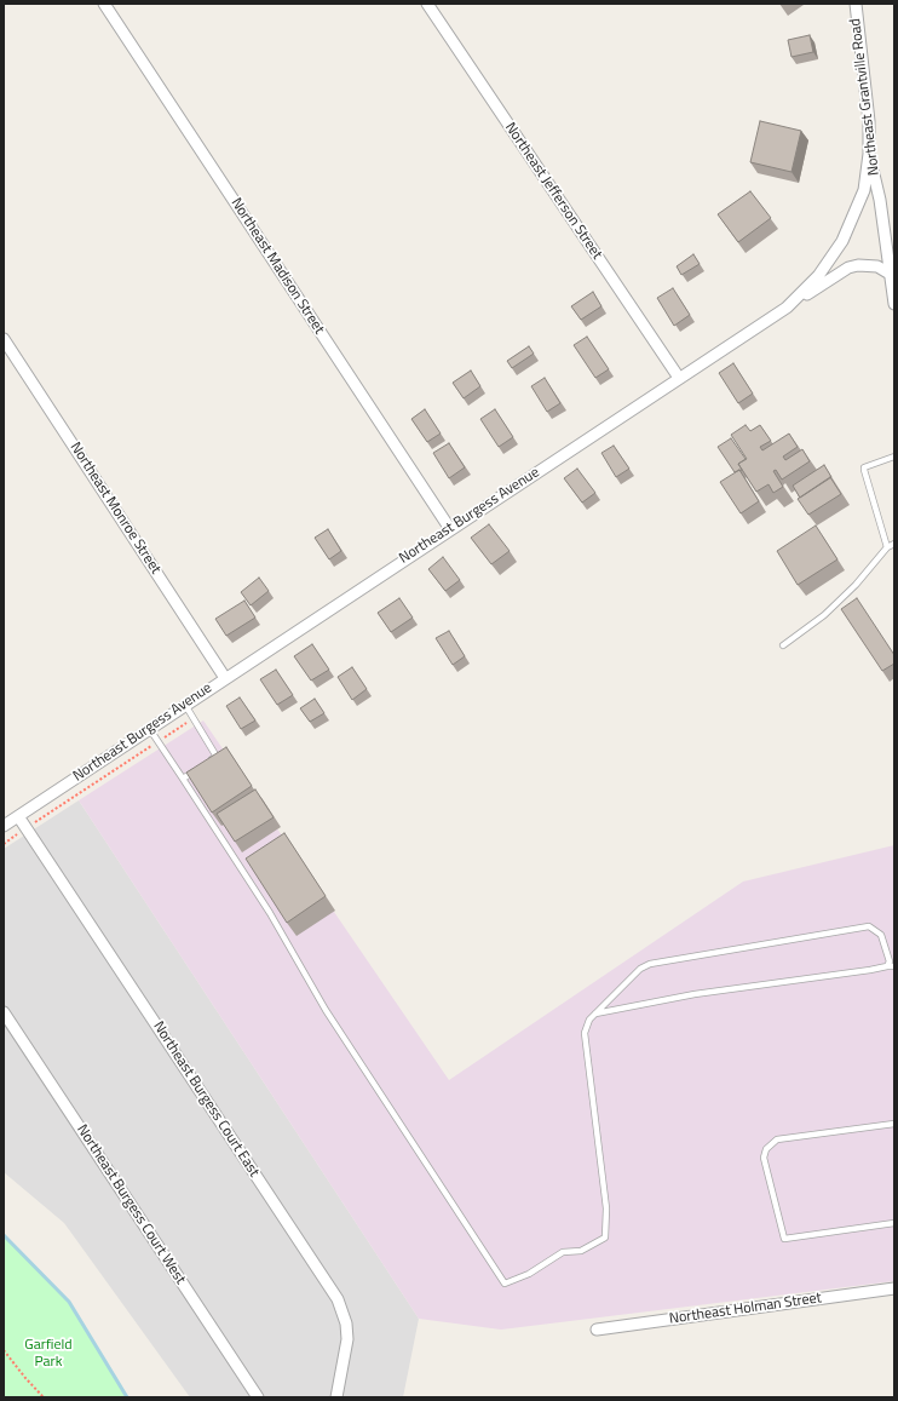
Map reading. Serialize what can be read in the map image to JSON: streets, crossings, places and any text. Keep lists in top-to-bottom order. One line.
{"streets":{"street":["Northeast Grantville Road","Northeast Jefferson Street","Northeast Madison Street","Northeast Monroe Street","Northeast Burgess Avenue","Northeast Burgess Court East","Northeast Burgess Court West","Northeast Holman Street"]},"crossings":[["Northeast Grantville Road","Northeast Burgess Avenue"],["Northeast Jefferson Street","Northeast Burgess Avenue"],["Northeast Madison Street","Northeast Burgess Avenue"],["Northeast Monroe Street","Northeast Burgess Avenue"],["Northeast Burgess Avenue","Northeast Burgess Court East"]],"parks":["Garfield Park"]}
